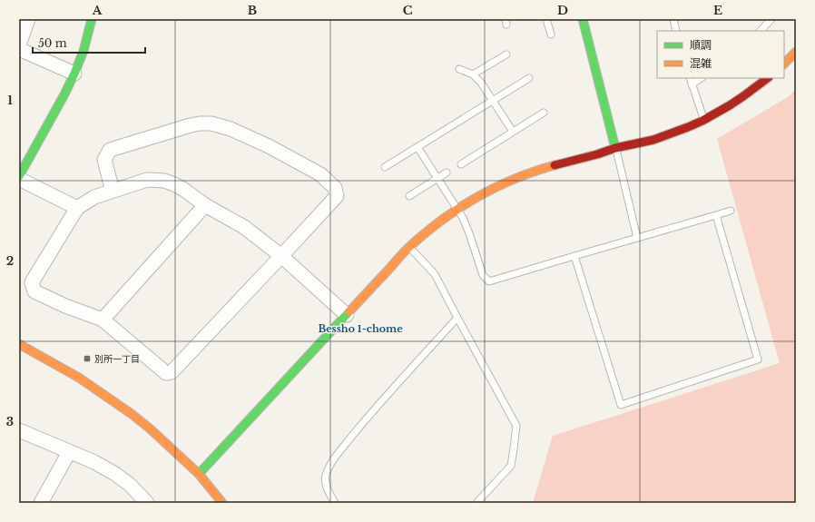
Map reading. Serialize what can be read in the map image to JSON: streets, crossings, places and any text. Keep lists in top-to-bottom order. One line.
{"districts":["Bessho 1-chome"],"places":{"transit":["別所一丁目"]},"legend":["順調","混雑"],"scale_bar":"50 m","grid":{"columns":["A","B","C","D","E"],"rows":["1","2","3"]}}
